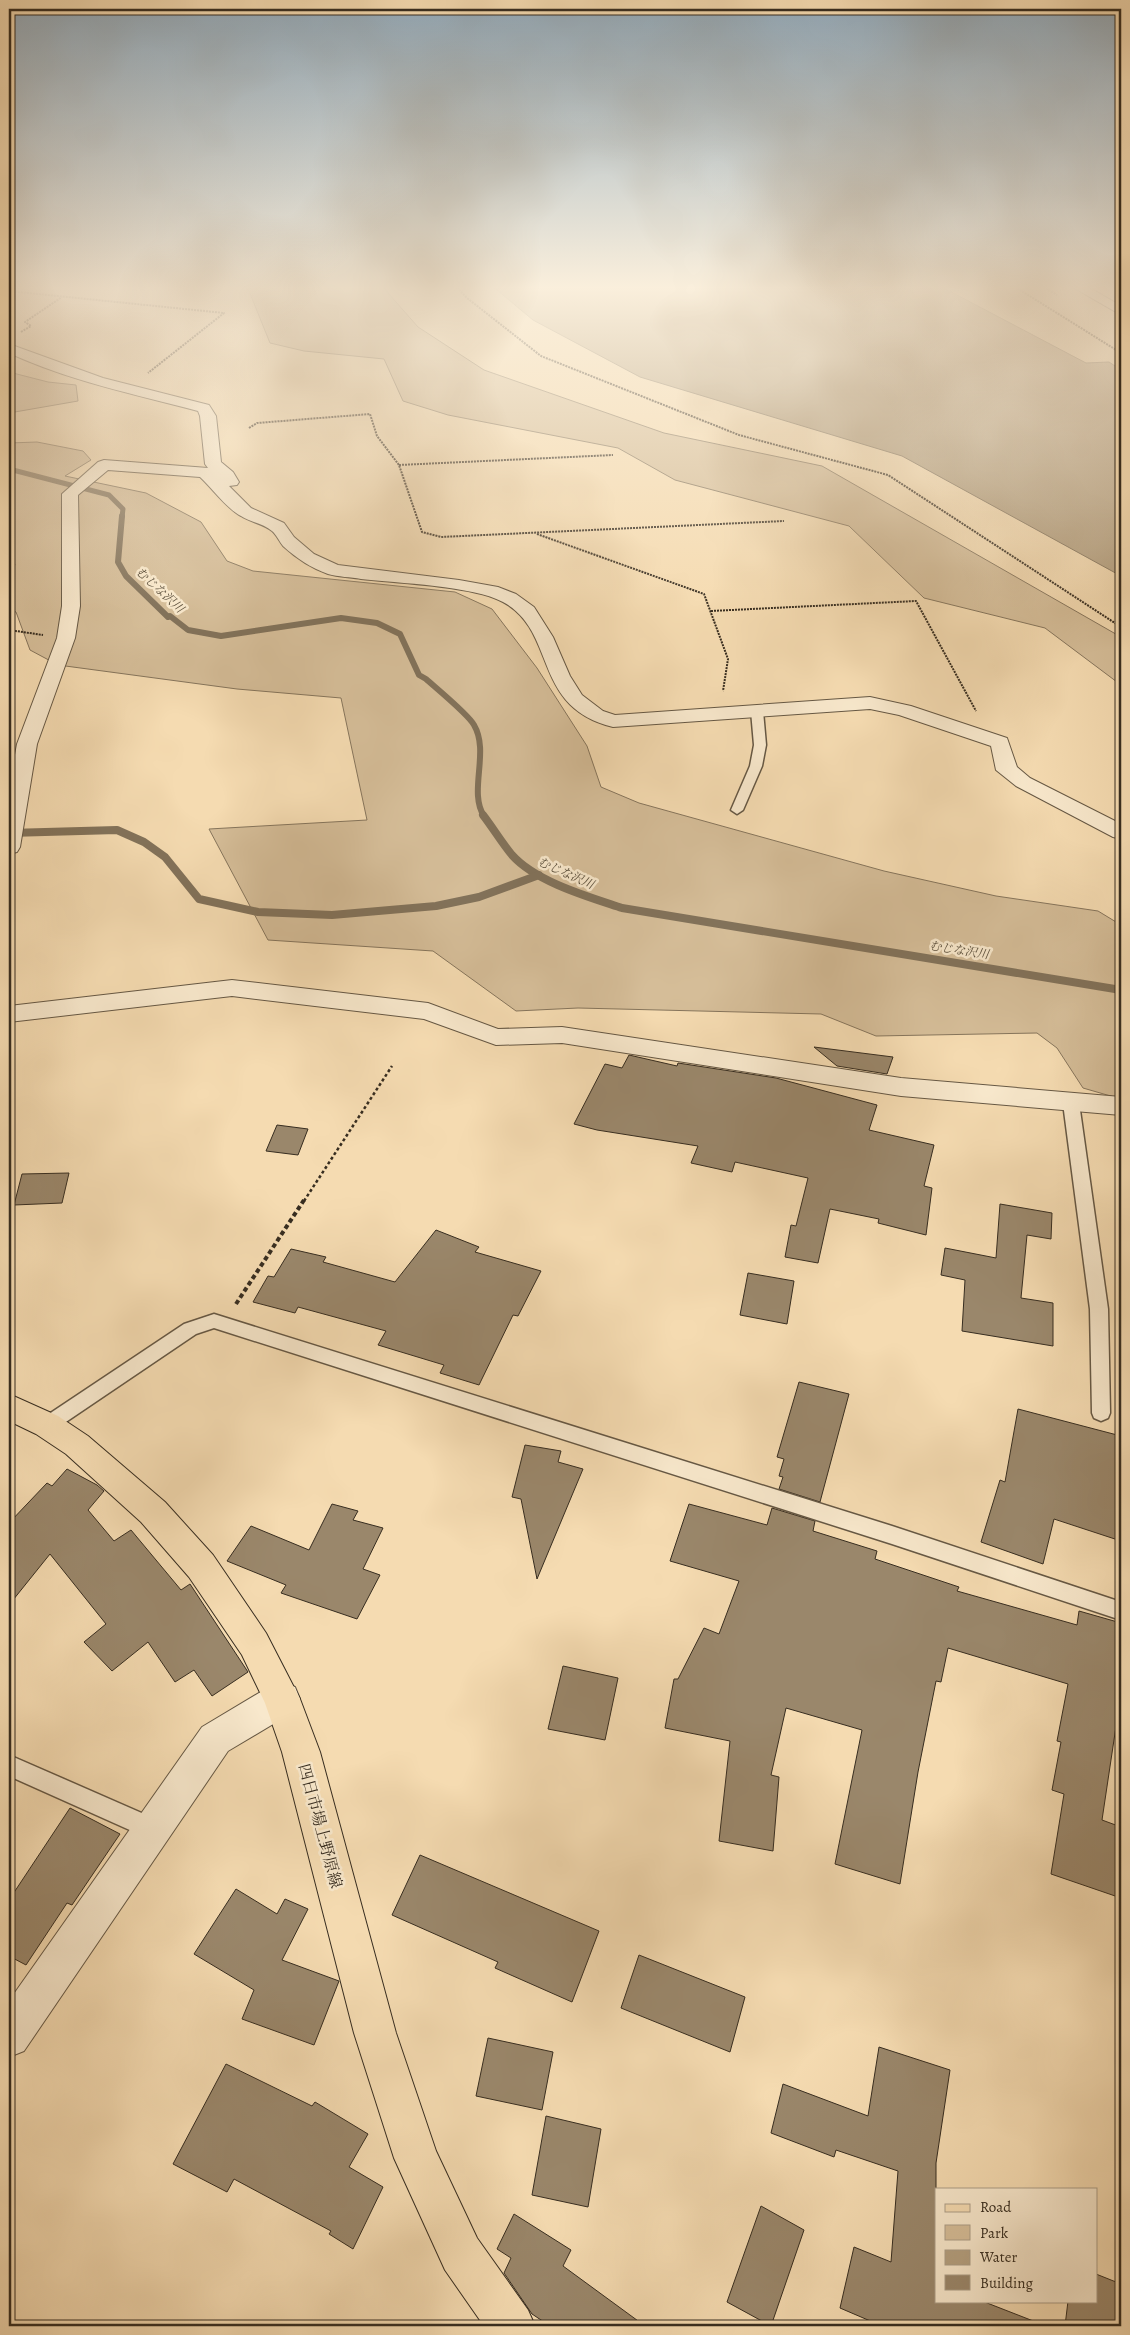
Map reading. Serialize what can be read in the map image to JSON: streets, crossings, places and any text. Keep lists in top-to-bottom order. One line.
{"streets":{"main road":["四日市場上野原線"]},"water":["むじな沢川"],"legend":["Road","Park","Water","Building"]}
